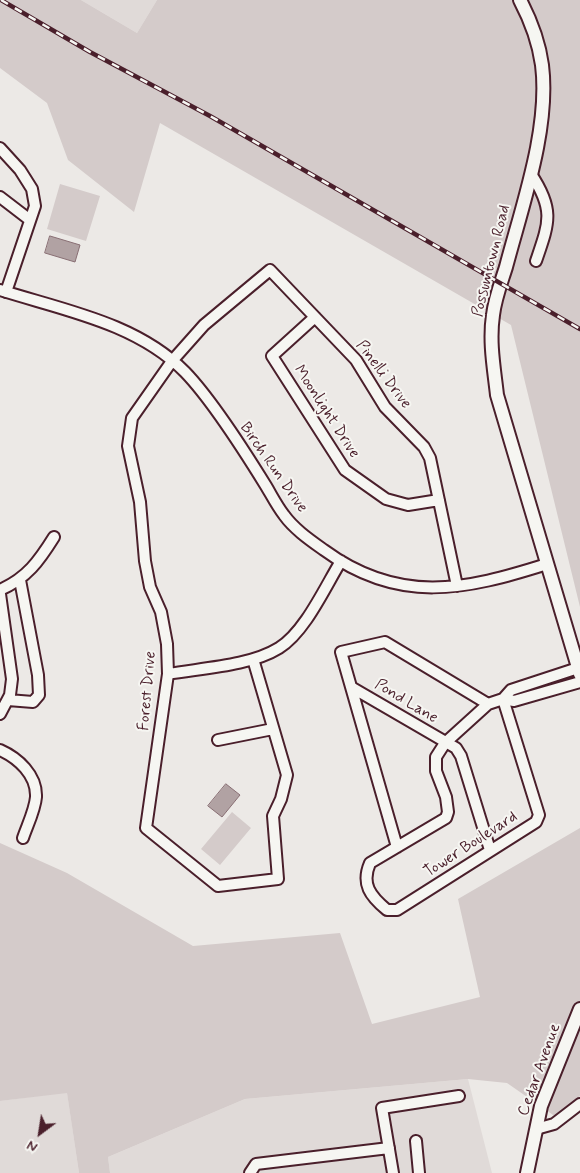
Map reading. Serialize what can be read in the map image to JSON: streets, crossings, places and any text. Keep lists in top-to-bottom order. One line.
{"streets":{"main road":["Possumtown Road","Cedar Avenue"],"street":["Pinelli Drive","Moonlight Drive","Birch Run Drive","Forest Drive","Pond Lane","Tower Boulevard"]},"crossings":[["Possumtown Road","Birch Run Drive"],["Possumtown Road","Tower Boulevard"],["Pinelli Drive","Moonlight Drive"],["Pinelli Drive","Birch Run Drive"],["Pinelli Drive","Forest Drive"],["Birch Run Drive","Forest Drive"],["Pond Lane","Tower Boulevard"]],"north":"bottom left"}
